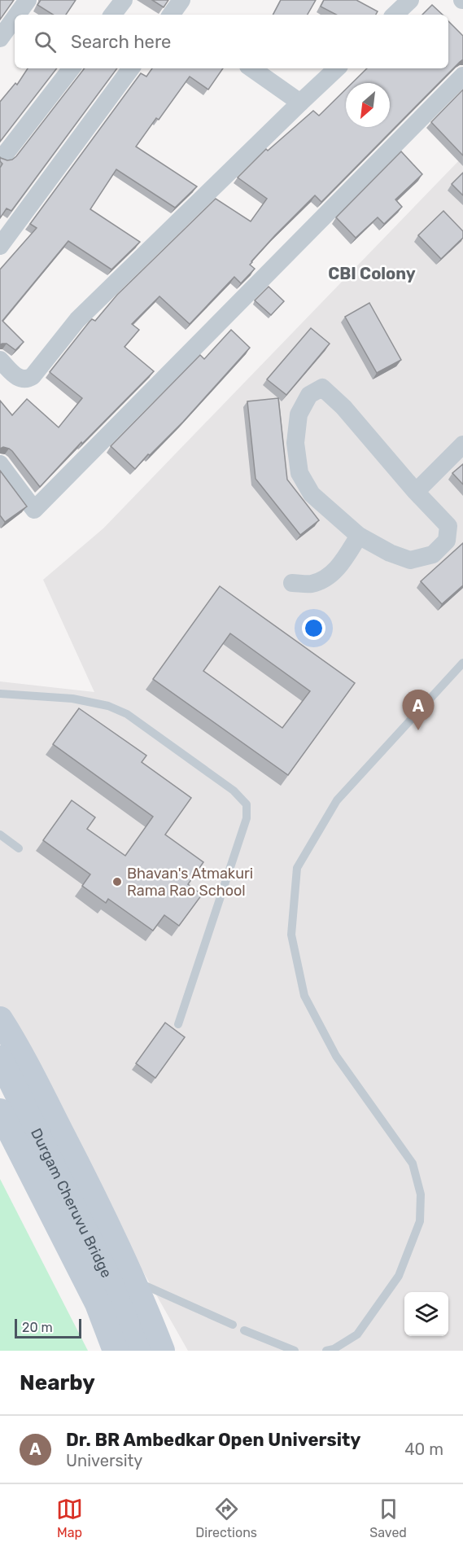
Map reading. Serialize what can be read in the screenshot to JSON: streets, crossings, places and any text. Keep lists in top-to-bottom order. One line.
{"streets":{"main road":["Durgam Cheruvu Bridge"]},"districts":["CBI Colony"],"places":["Bhavan's Atmakuri Rama Rao School"],"scale_bar":"20 m","north":"bottom left","page":{"search":"Search here","pins":"A","scale":"20 m","heading":"Nearby","list":[{"mark":"A","name":"Dr. BR Ambedkar Open University","note":"University","value":"40 m"}],"nav":["Map","Directions","Saved"]}}
